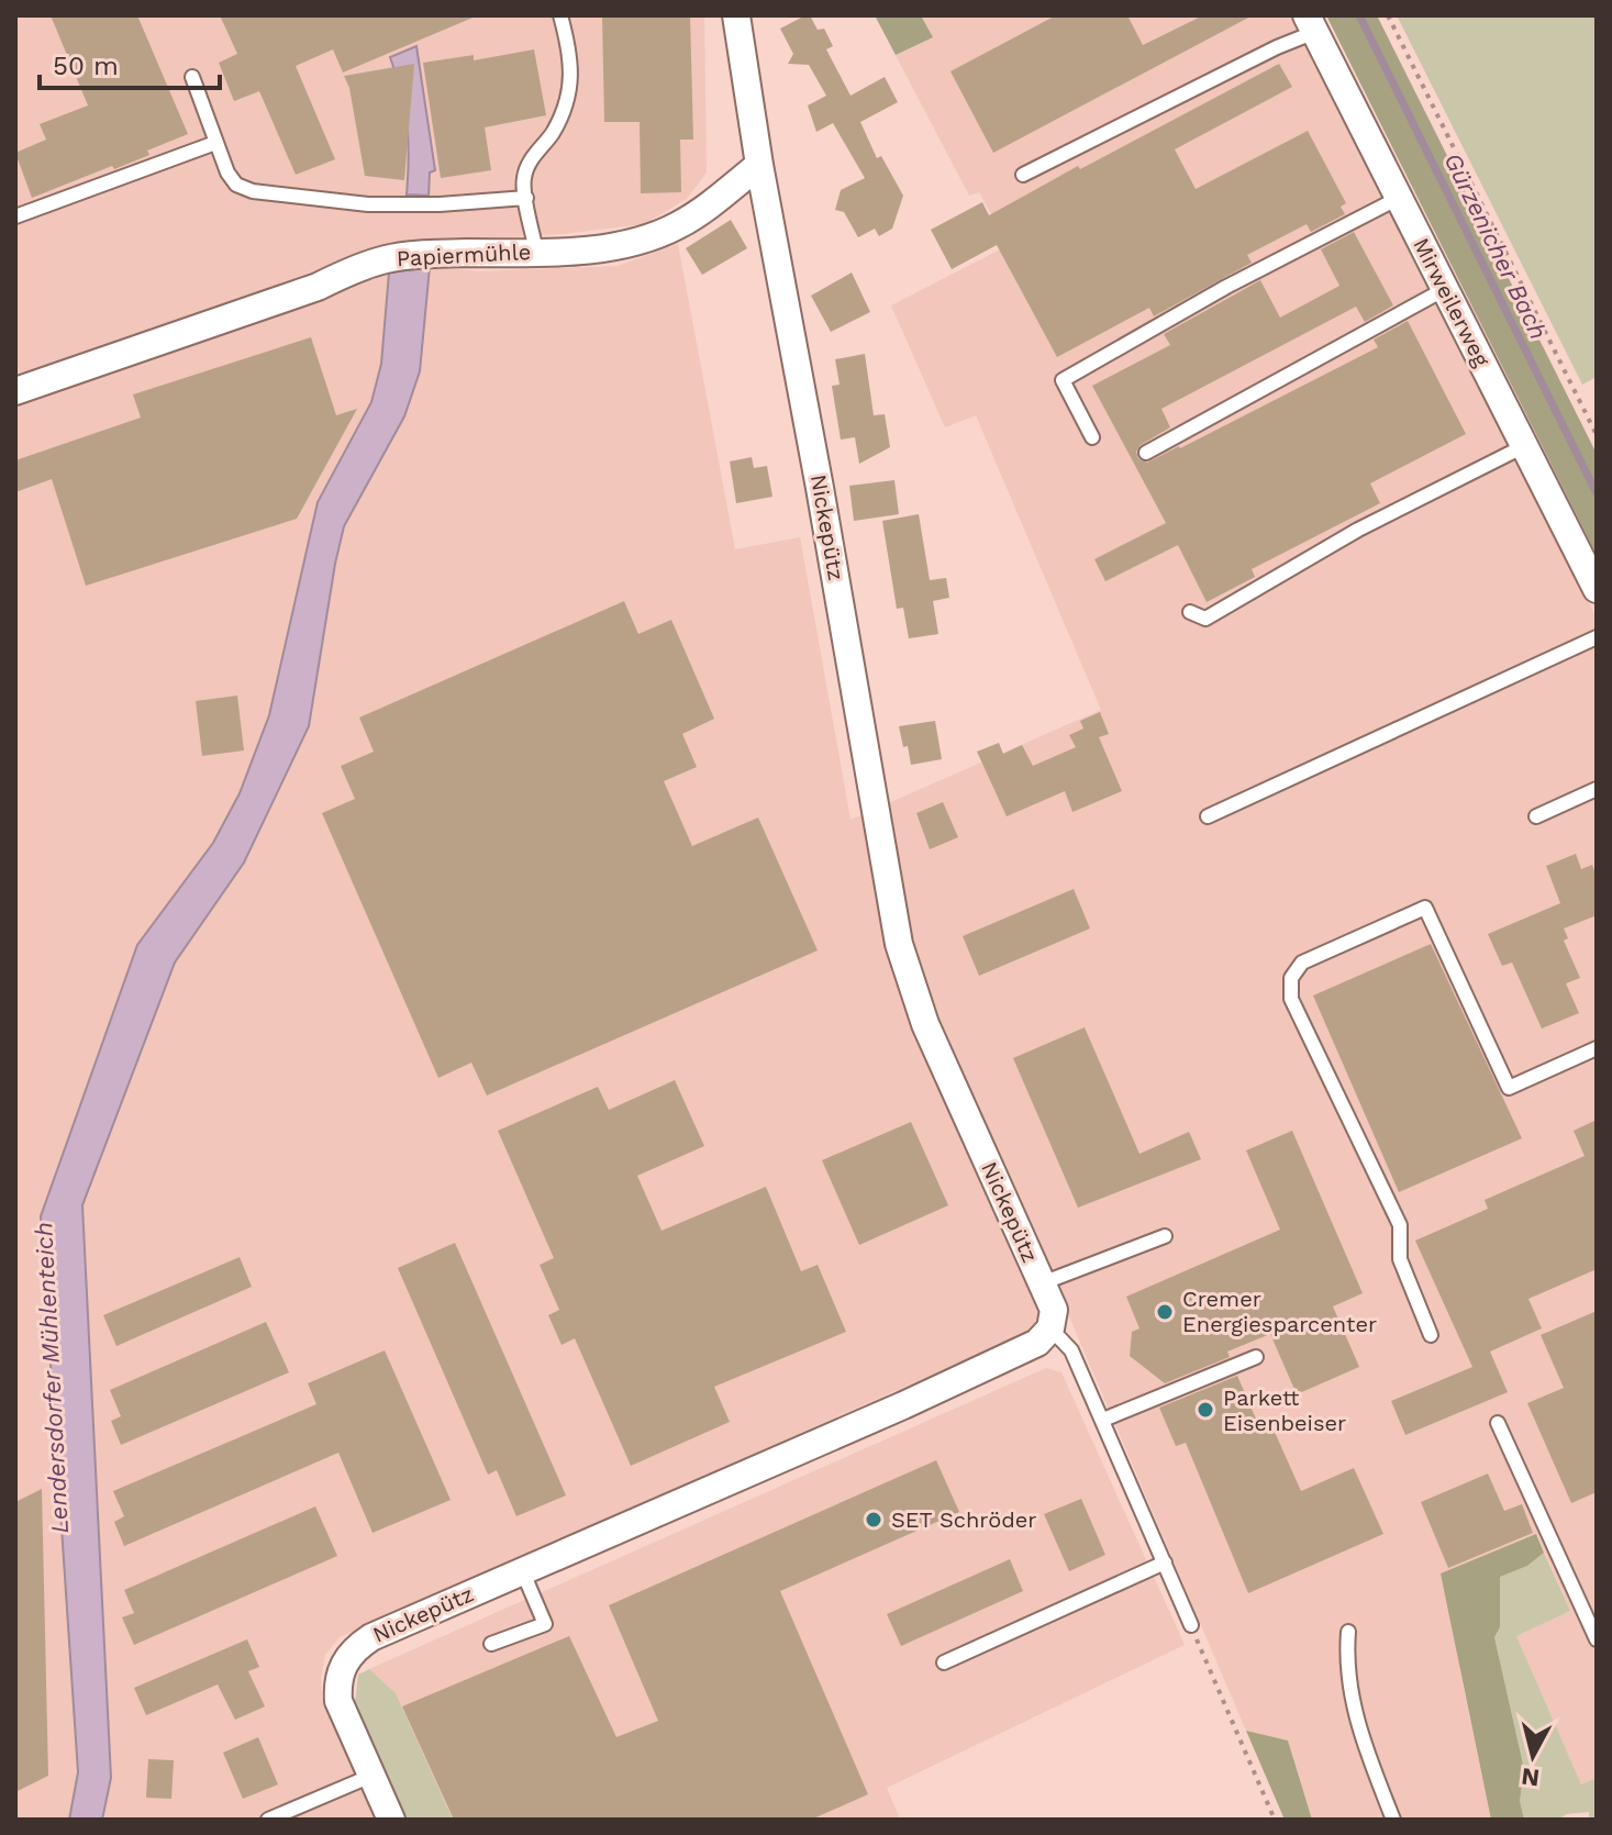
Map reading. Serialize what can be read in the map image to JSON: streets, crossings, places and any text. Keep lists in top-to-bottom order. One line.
{"streets":{"street":["Papiermühle","Mirweilerweg","Nickepütz"]},"crossings":[["Papiermühle","Nickepütz"]],"water":["Gürzenicher Bach","Lendersdorfer Mühlenteich"],"places":["Cremer Energiesparcenter","Parkett Eisenbeiser","SET Schröder"],"scale_bar":"50 m","north":"bottom"}
